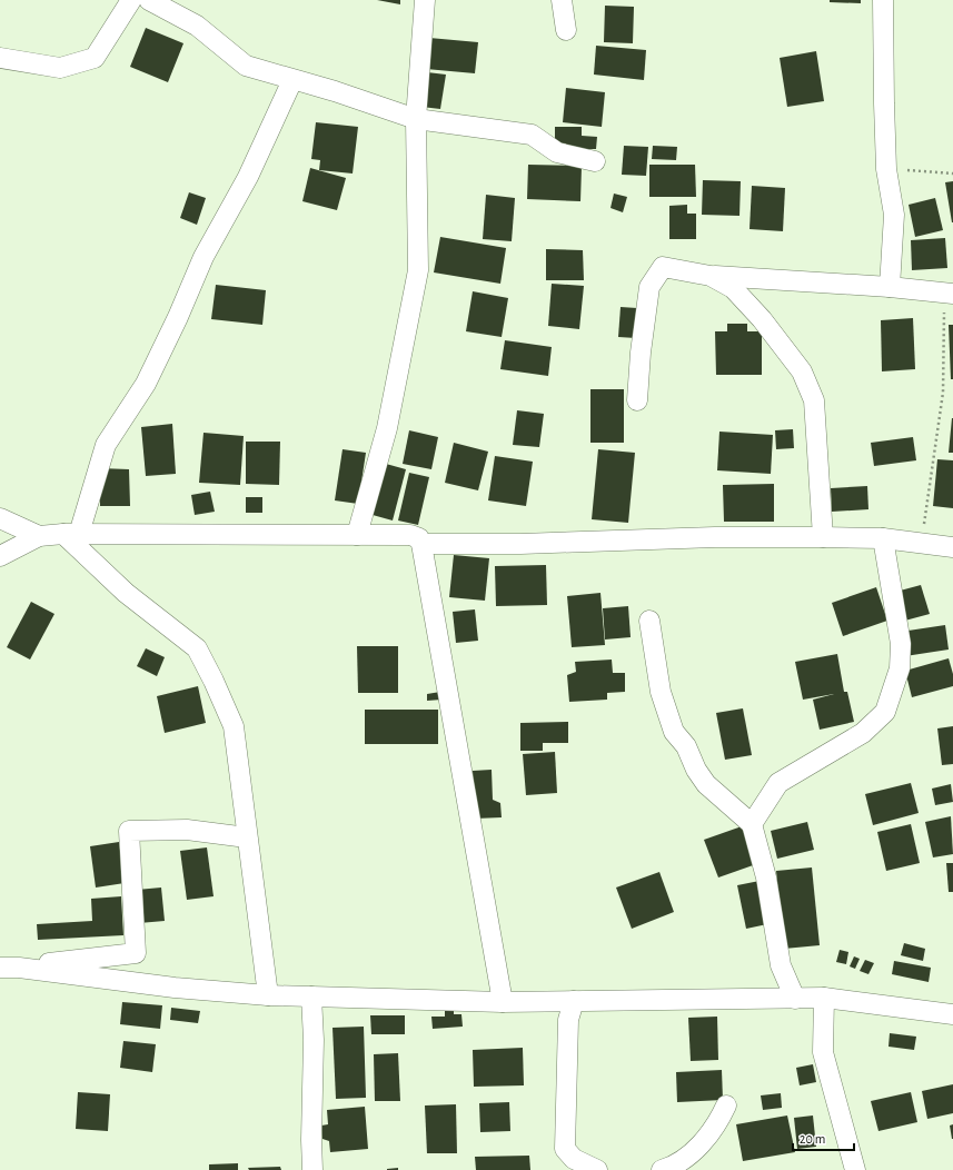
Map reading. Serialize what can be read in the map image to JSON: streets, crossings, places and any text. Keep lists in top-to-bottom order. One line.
{"scale_bar":"20 m"}
